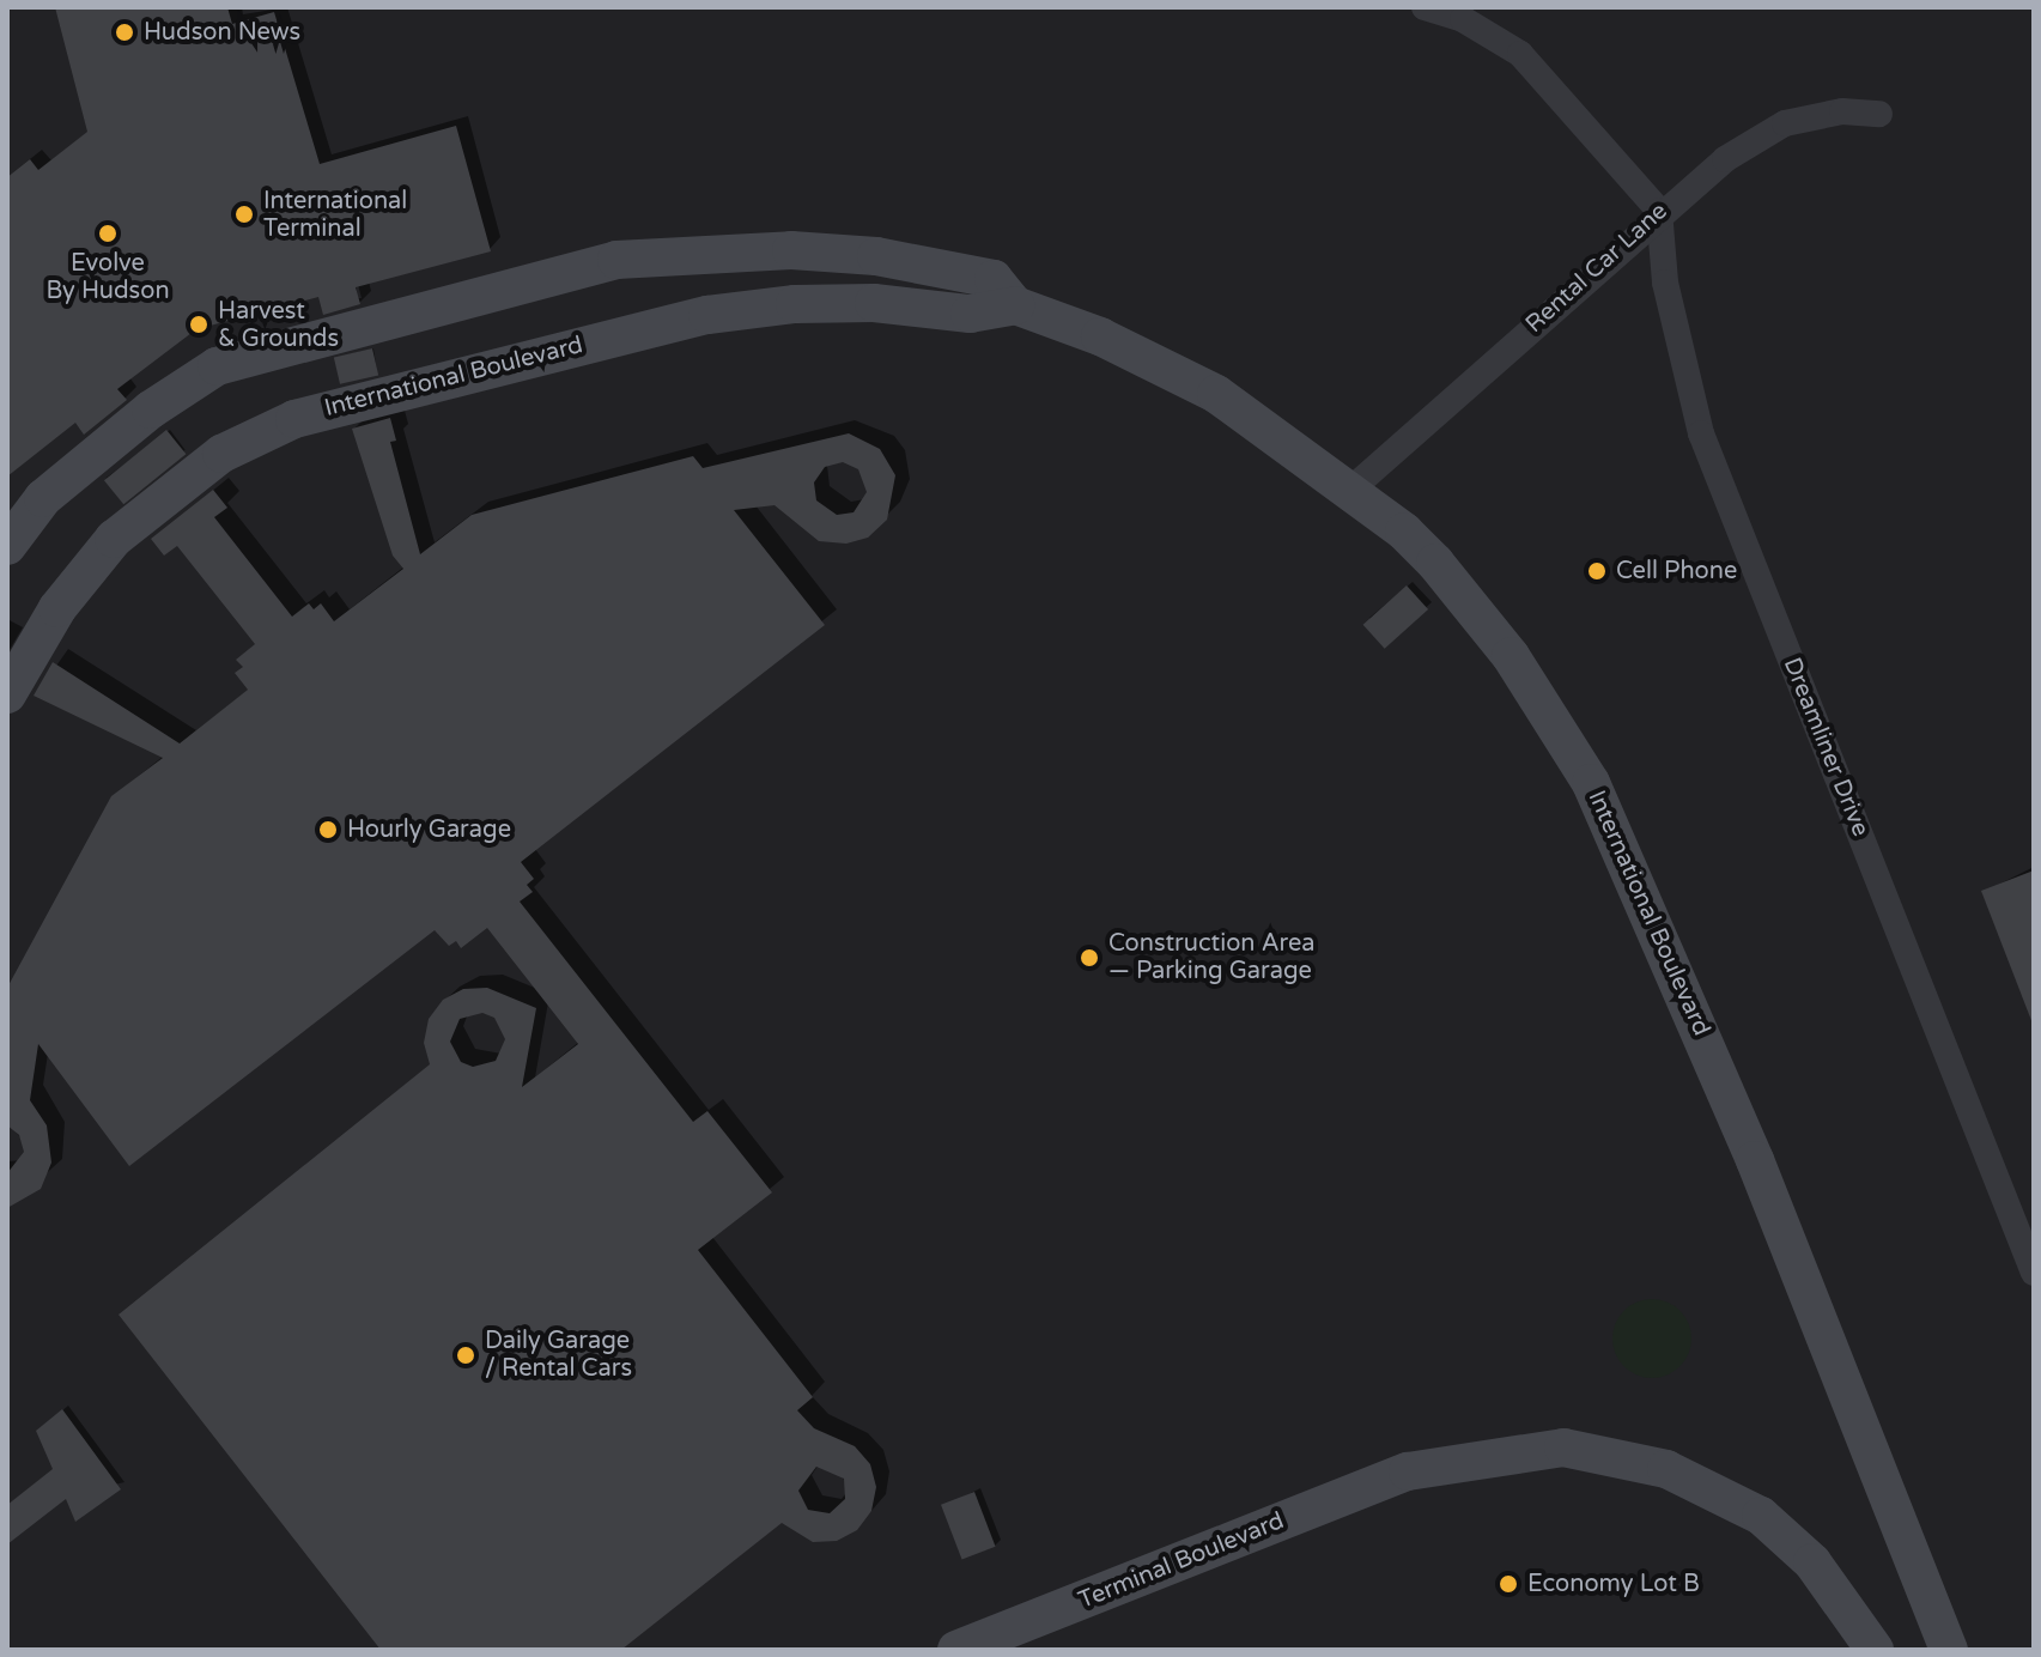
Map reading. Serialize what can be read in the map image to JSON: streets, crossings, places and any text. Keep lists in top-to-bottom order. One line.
{"streets":{"main road":["International Boulevard","Terminal Boulevard"],"street":["Rental Car Lane","Dreamliner Drive"]},"crossings":[["Rental Car Lane","International Boulevard"],["Rental Car Lane","Dreamliner Drive"]],"places":["Hudson News","International Terminal","Evolve By Hudson","Harvest & Grounds","Cell Phone","Hourly Garage","Construction Area — Parking Garage","Daily Garage / Rental Cars","Economy Lot B"]}
